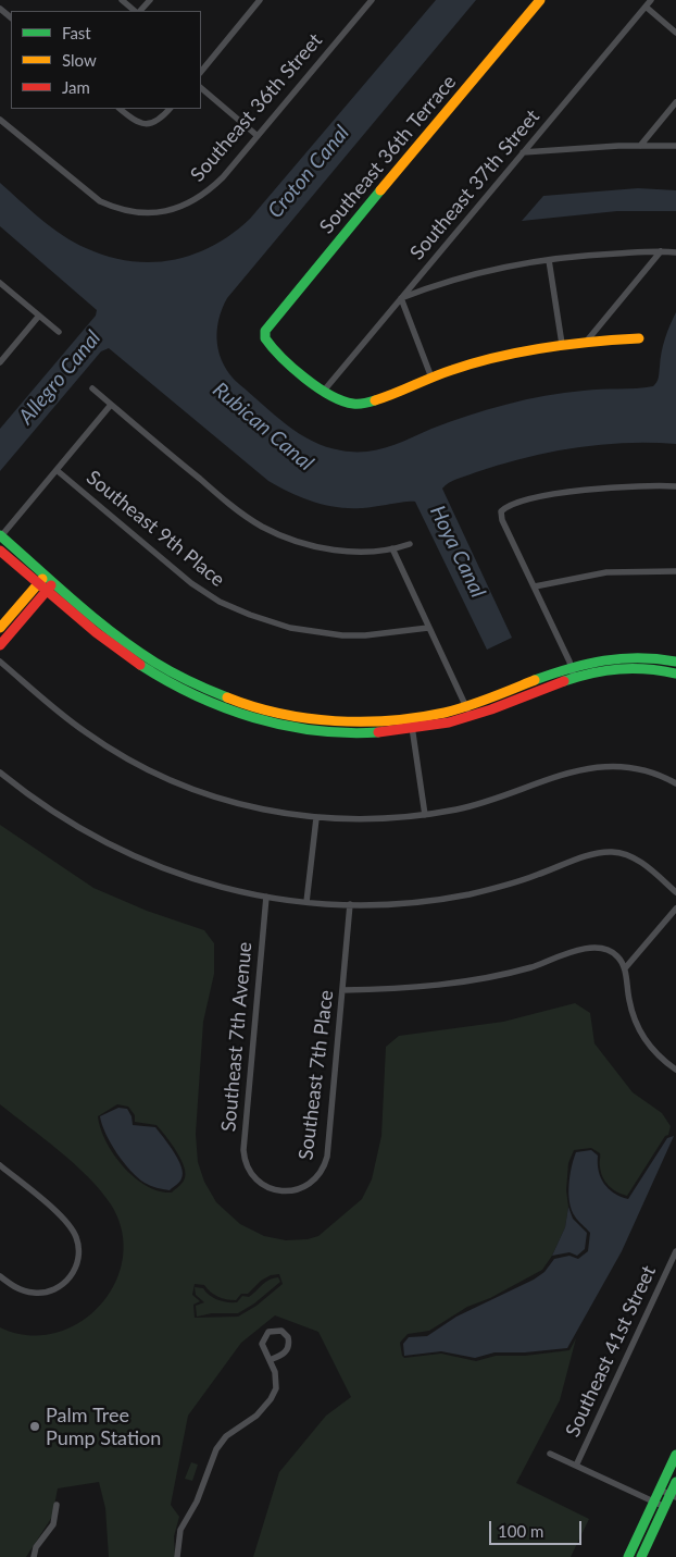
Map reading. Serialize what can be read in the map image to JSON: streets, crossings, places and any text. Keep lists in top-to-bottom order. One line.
{"streets":{"main road":["Southeast 36th Terrace"],"street":["Southeast 36th Street","Southeast 37th Street","Southeast 9th Place","Southeast 7th Avenue","Southeast 7th Place","Southeast 41st Street"]},"crossings":[["Southeast 36th Terrace","Southeast 37th Street"],["Southeast 7th Avenue","Southeast 7th Place"]],"water":["Croton Canal","Allegro Canal","Rubican Canal","Hoya Canal"],"places":["Palm Tree Pump Station"],"legend":["Fast","Slow","Jam"],"scale_bar":"100 m"}
